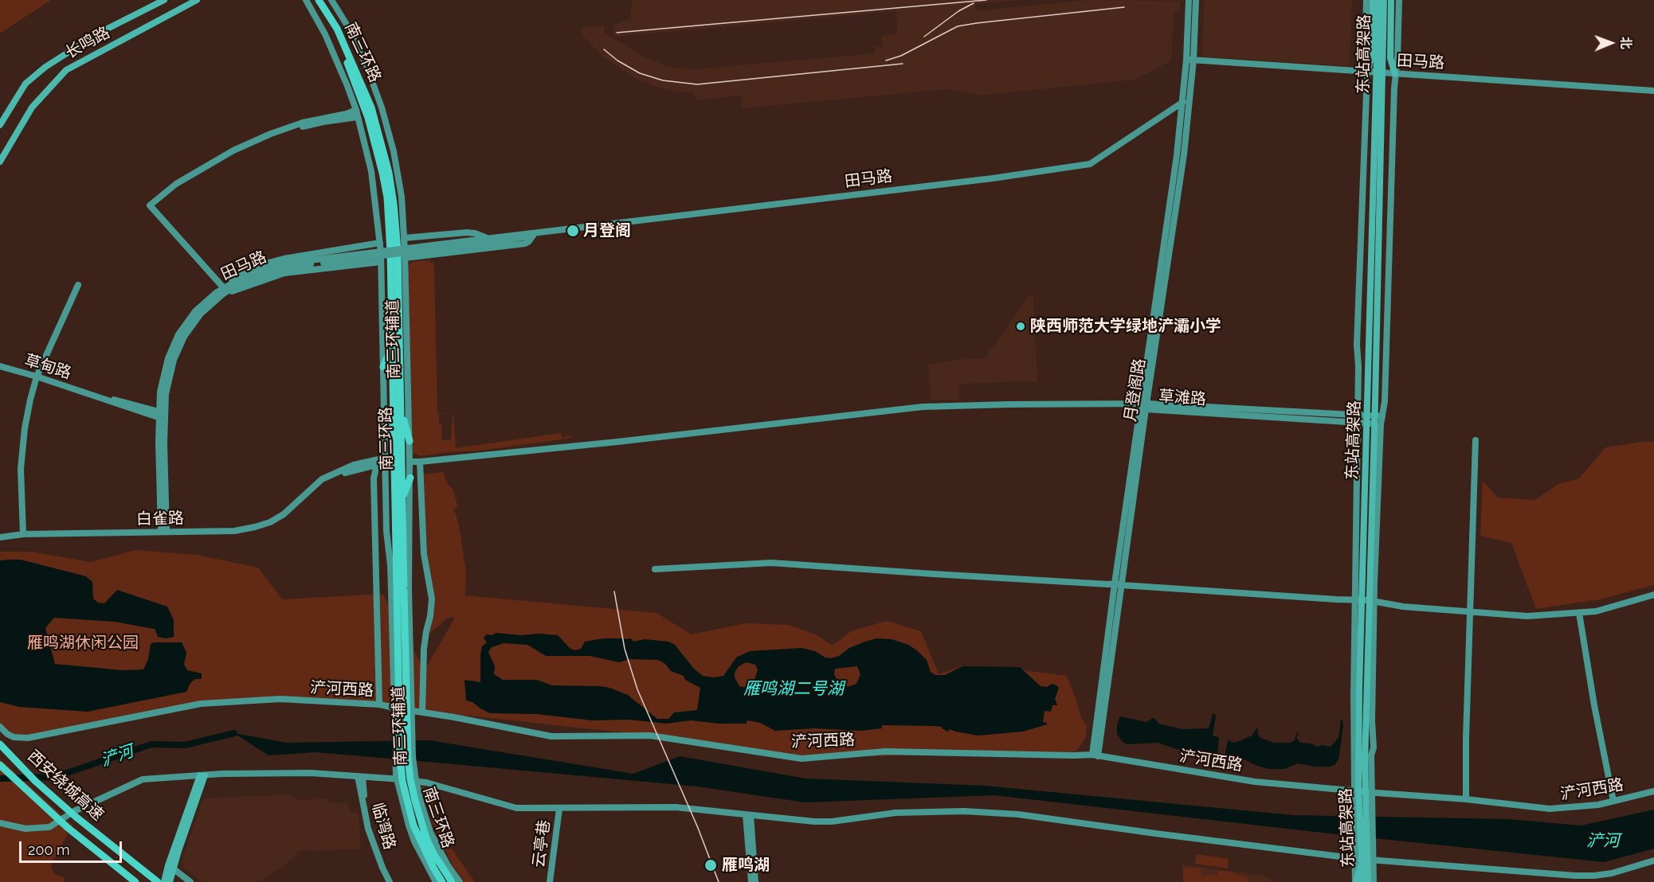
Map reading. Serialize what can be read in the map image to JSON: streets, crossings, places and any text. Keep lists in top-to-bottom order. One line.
{"streets":{"highway":["南三环路","西安绕城高速"],"main road":["长鸣路","东站高架路"],"street":["田马路","南三环辅道","草甸路","月登阁路","草滩路","白雀路","浐河西路","临湾路","云亭巷"]},"crossings":[["南三环路","南三环辅道"],["田马路","草甸路"],["田马路","月登阁路"],["田马路","白雀路"],["南三环辅道","草滩路"],["南三环辅道","白雀路"],["月登阁路","草滩路"],["月登阁路","浐河西路"]],"water":["雁鸣湖二号湖","浐河"],"parks":["雁鸣湖休闲公园"],"places":["月登阁","陕西师范大学绿地浐灞小学","雁鸣湖"],"scale_bar":"200 m","north":"right"}
